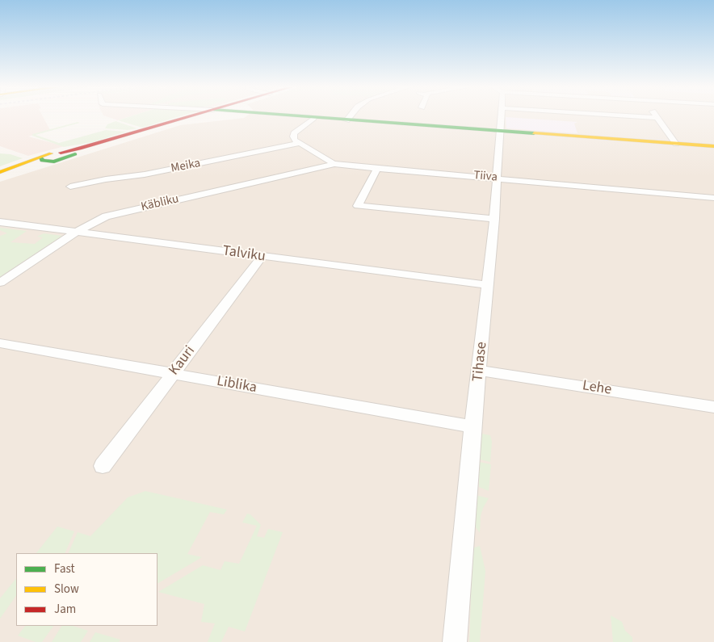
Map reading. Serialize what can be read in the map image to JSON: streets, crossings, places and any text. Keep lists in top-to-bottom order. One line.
{"streets":{"street":["Meika","Tiiva","Käbliku","Talviku","Kauri","Tihase","Liblika","Lehe"]},"crossings":[["Meika","Tiiva"],["Tiiva","Käbliku"],["Tiiva","Tihase"],["Käbliku","Talviku"],["Talviku","Kauri"],["Talviku","Tihase"],["Kauri","Liblika"],["Tihase","Liblika"],["Tihase","Lehe"]],"legend":["Fast","Slow","Jam"]}
